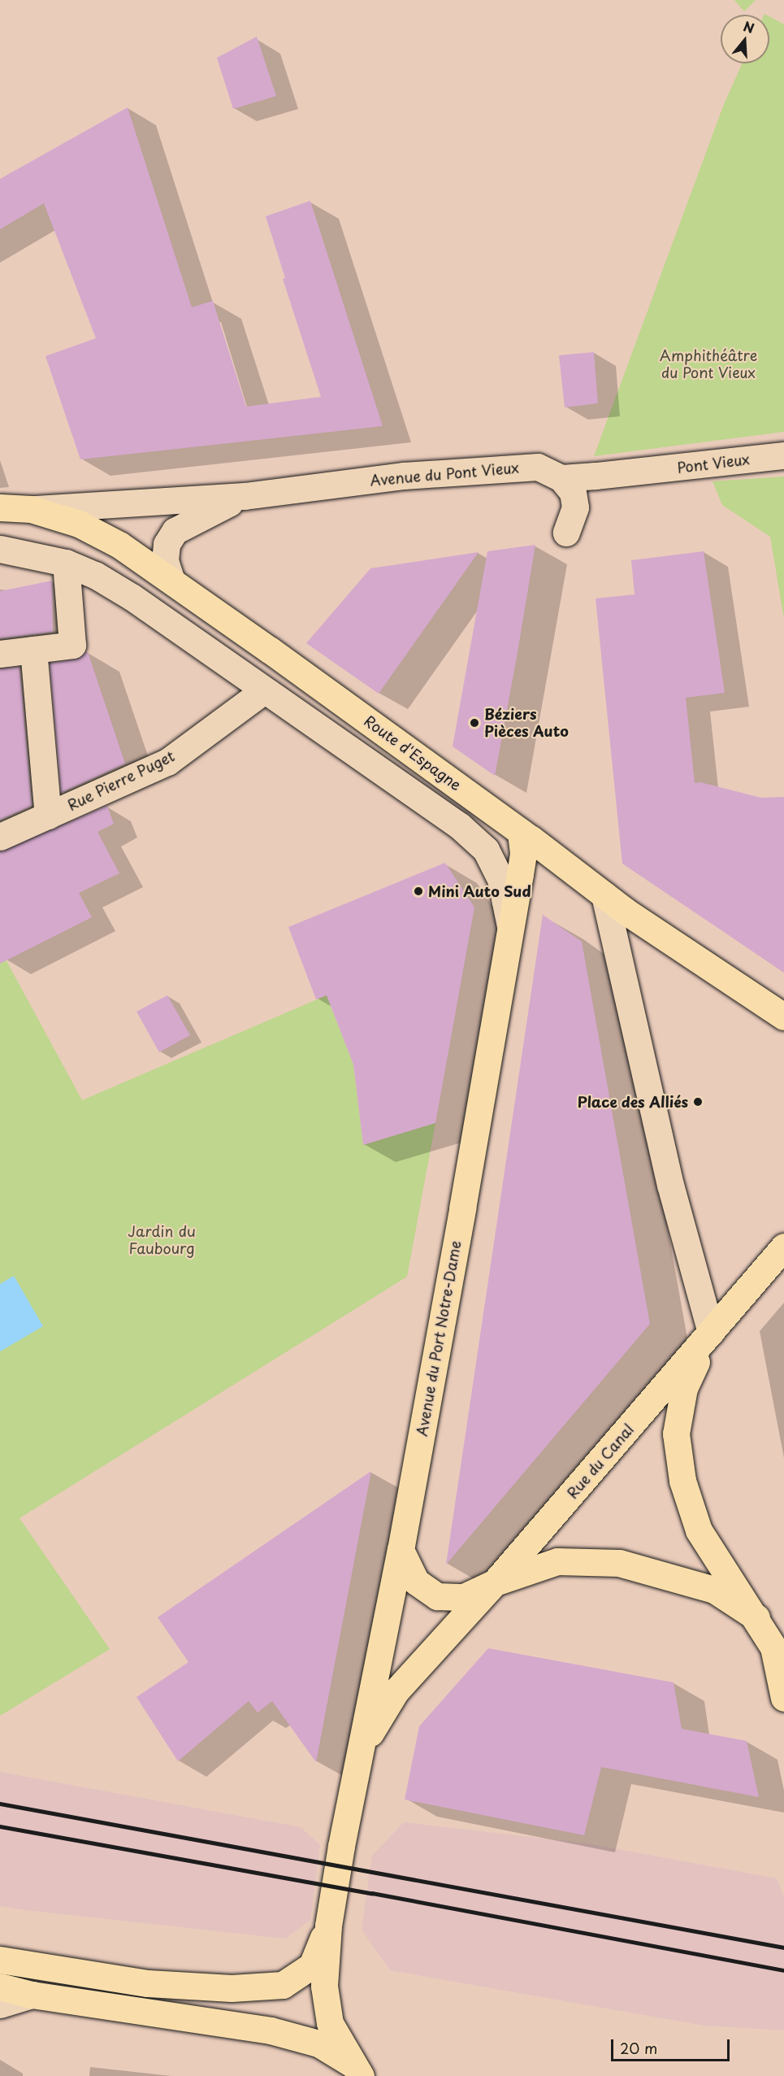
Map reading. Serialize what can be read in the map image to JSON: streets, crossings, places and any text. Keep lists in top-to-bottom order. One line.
{"streets":{"main road":["Avenue du Pont Vieux","Route d'Espagne","Avenue du Port Notre-Dame","Rue du Canal"],"street":["Pont Vieux","Rue Pierre Puget"]},"crossings":[["Pont Vieux","Avenue du Pont Vieux"],["Avenue du Pont Vieux","Route d'Espagne"],["Route d'Espagne","Avenue du Port Notre-Dame"],["Rue Pierre Puget","Avenue du Port Notre-Dame"],["Avenue du Port Notre-Dame","Rue du Canal"]],"parks":["Amphithéâtre du Pont Vieux","Jardin du Faubourg"],"places":["Béziers Pièces Auto","Mini Auto Sud","Place des Alliés"],"scale_bar":"20 m","north":"top"}
